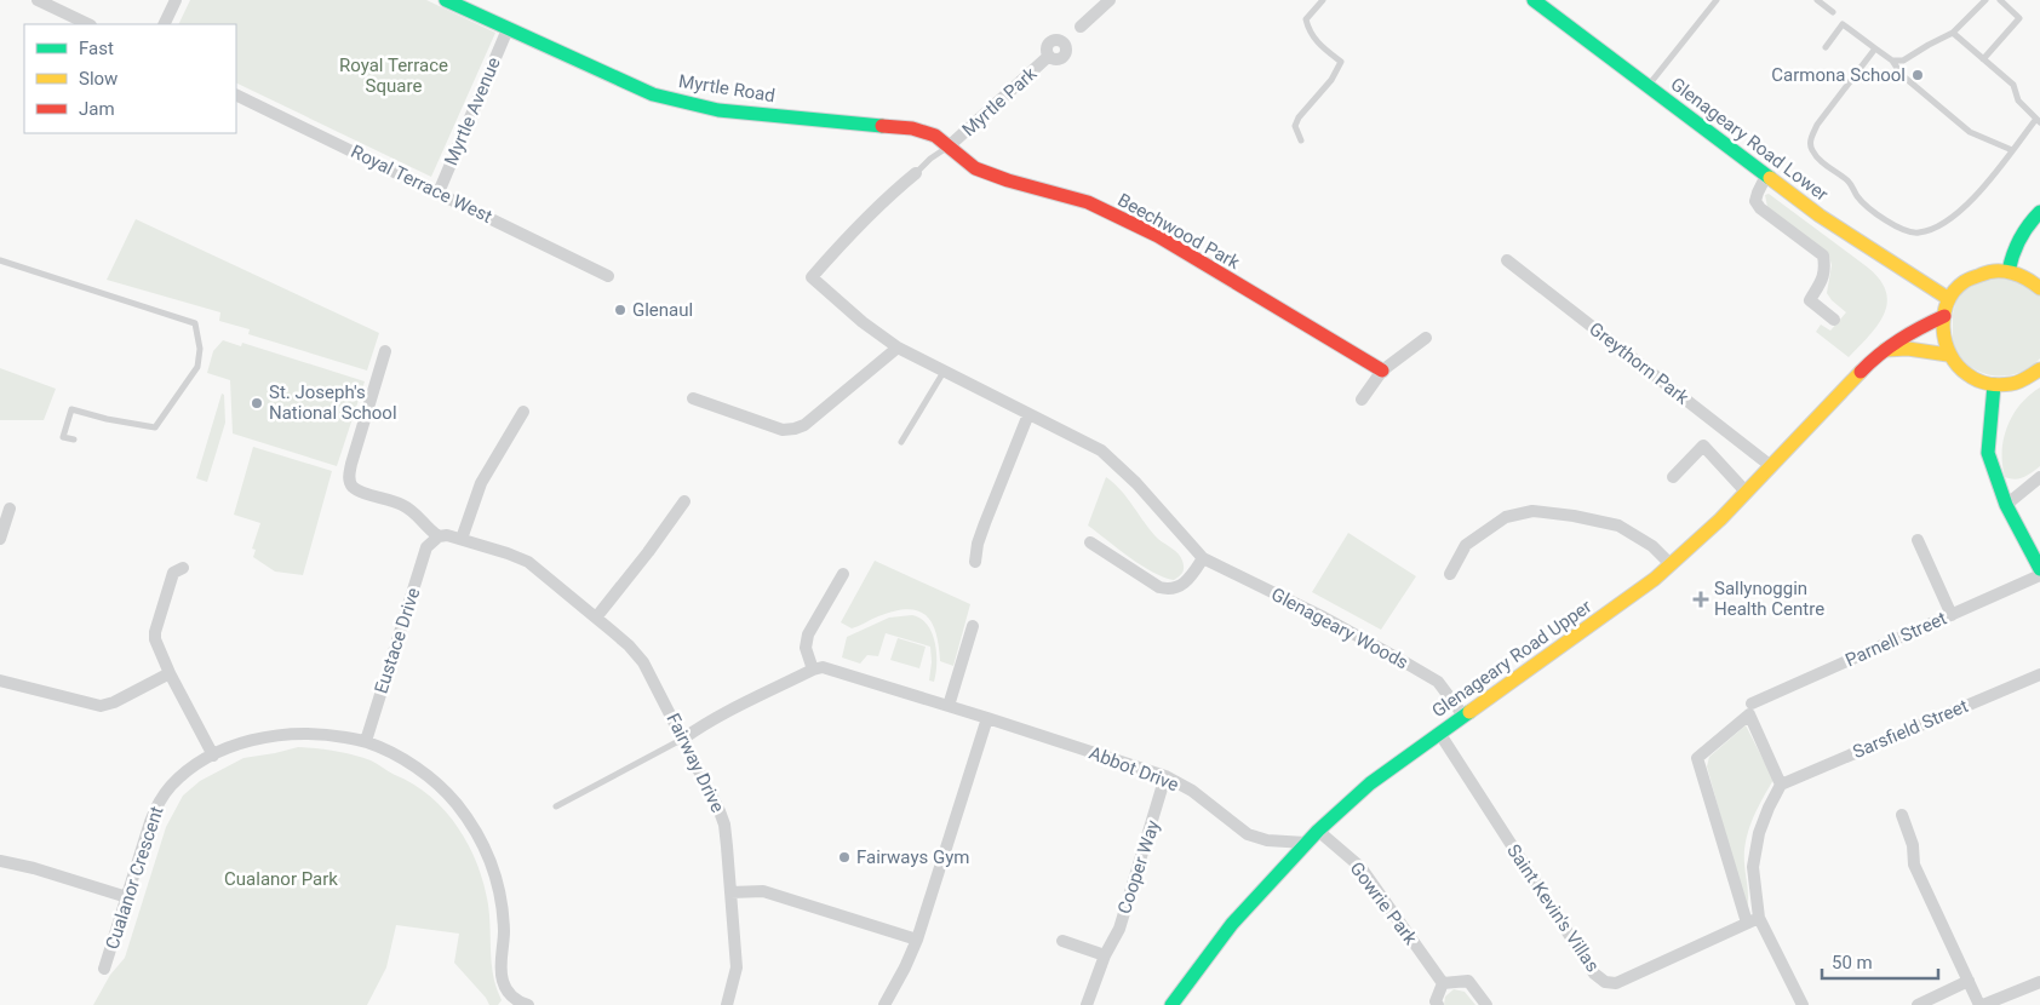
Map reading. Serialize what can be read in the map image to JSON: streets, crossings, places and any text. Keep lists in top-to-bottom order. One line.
{"streets":{"main road":["Myrtle Road","Glenageary Road Lower","Beechwood Park","Glenageary Road Upper"],"street":["Myrtle Park","Myrtle Avenue","Royal Terrace West","Greythorn Park","Glenageary Woods","Parnell Street","Eustace Drive","Sarsfield Street","Fairway Drive","Abbot Drive","Cooper Way","Cualanor Crescent","Gowrie Park","Saint Kevin's Villas"]},"crossings":[["Myrtle Road","Myrtle Park"],["Myrtle Road","Myrtle Avenue"],["Myrtle Road","Beechwood Park"],["Myrtle Road","Glenageary Woods"],["Myrtle Park","Beechwood Park"],["Myrtle Park","Glenageary Woods"],["Myrtle Avenue","Royal Terrace West"],["Beechwood Park","Glenageary Woods"],["Greythorn Park","Glenageary Road Upper"],["Glenageary Woods","Glenageary Road Upper"],["Eustace Drive","Fairway Drive"],["Eustace Drive","Cualanor Crescent"],["Glenageary Road Upper","Abbot Drive"],["Glenageary Road Upper","Gowrie Park"],["Glenageary Road Upper","Saint Kevin's Villas"],["Abbot Drive","Cooper Way"]],"parks":["Royal Terrace Square","Cualanor Park"],"places":{"other":["Carmona School","Glenaul","St. Joseph's National School","Fairways Gym"],"health":["Sallynoggin Health Centre"]},"legend":["Fast","Slow","Jam"],"scale_bar":"50 m"}
